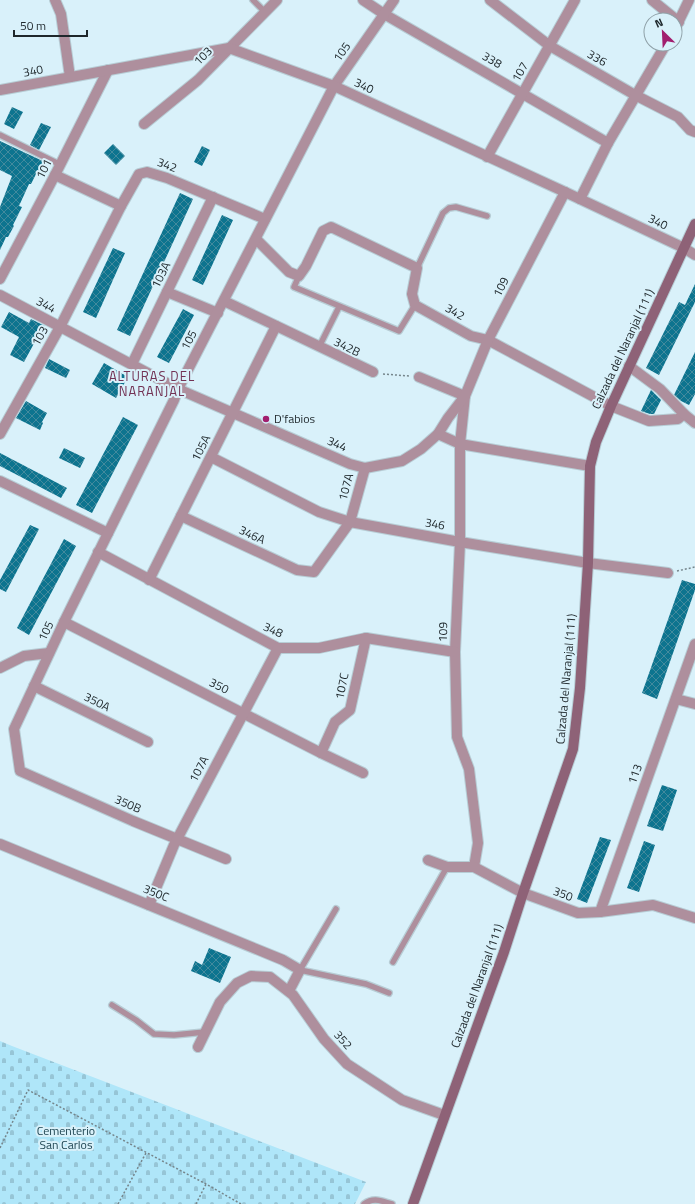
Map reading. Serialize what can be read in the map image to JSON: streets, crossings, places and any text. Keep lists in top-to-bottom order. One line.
{"streets":{"main road":["Calzada del Naranjal (111)"],"street":["105","103","336","338","340","107","342","101","103A","109","344","342B","105A","107A","346","346A","348","350","107C","350A","113","350B","350C","352"]},"crossings":[["105","338"],["105","340"],["105","342"],["105","344"],["105","342B"],["105","348"],["105","350"],["105","350A"],["105","350B"],["103","340"],["103","342"],["103","344"],["336","107"],["338","107"],["340","107"],["340","101"],["340","109"],["340","Calzada del Naranjal (111)"],["342","103A"],["342","109"],["342","Calzada del Naranjal (111)"],["103A","344"],["109","344"],["109","346"],["109","348"],["109","350"],["344","105A"],["344","107A"],["342B","105A"],["Calzada del Naranjal (111)","346"],["Calzada del Naranjal (111)","350"],["Calzada del Naranjal (111)","352"],["105A","346"],["105A","346A"],["105A","348"],["107A","346"],["107A","346A"],["107A","348"],["107A","350"],["107A","350B"],["107A","350C"],["348","107C"],["350","107C"],["350","113"]],"districts":["ALTURAS DEL NARANJAL"],"parks":["Cementerio San Carlos"],"places":["D'fabios"],"scale_bar":"50 m","north":"top left"}
